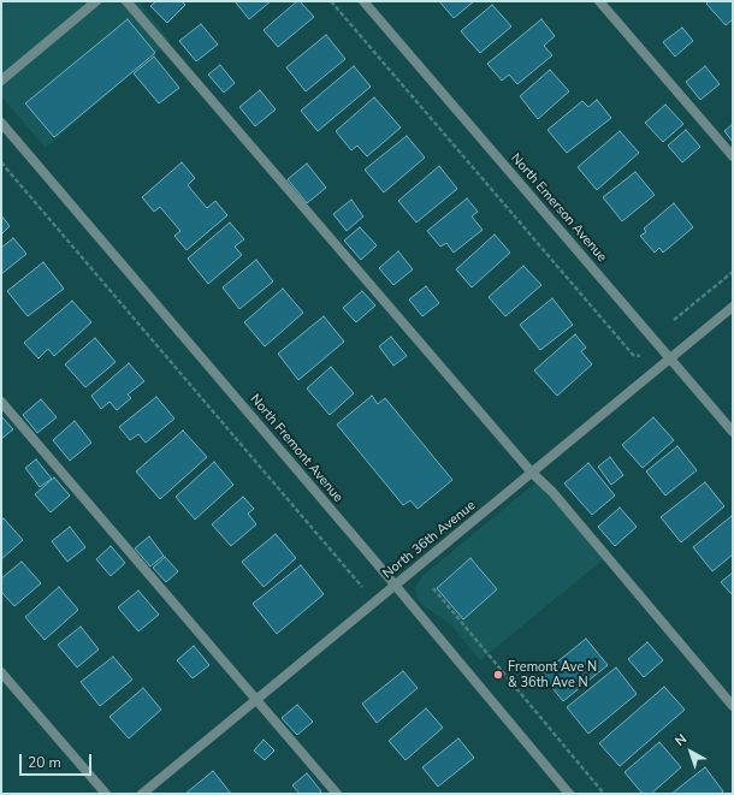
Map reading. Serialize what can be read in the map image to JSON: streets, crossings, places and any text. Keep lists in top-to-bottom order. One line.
{"streets":{"street":["North Emerson Avenue","North Fremont Avenue","North 36th Avenue"]},"crossings":[["North Emerson Avenue","North 36th Avenue"],["North Fremont Avenue","North 36th Avenue"]],"places":["Fremont Ave N & 36th Ave N"],"scale_bar":"20 m","north":"top left"}
